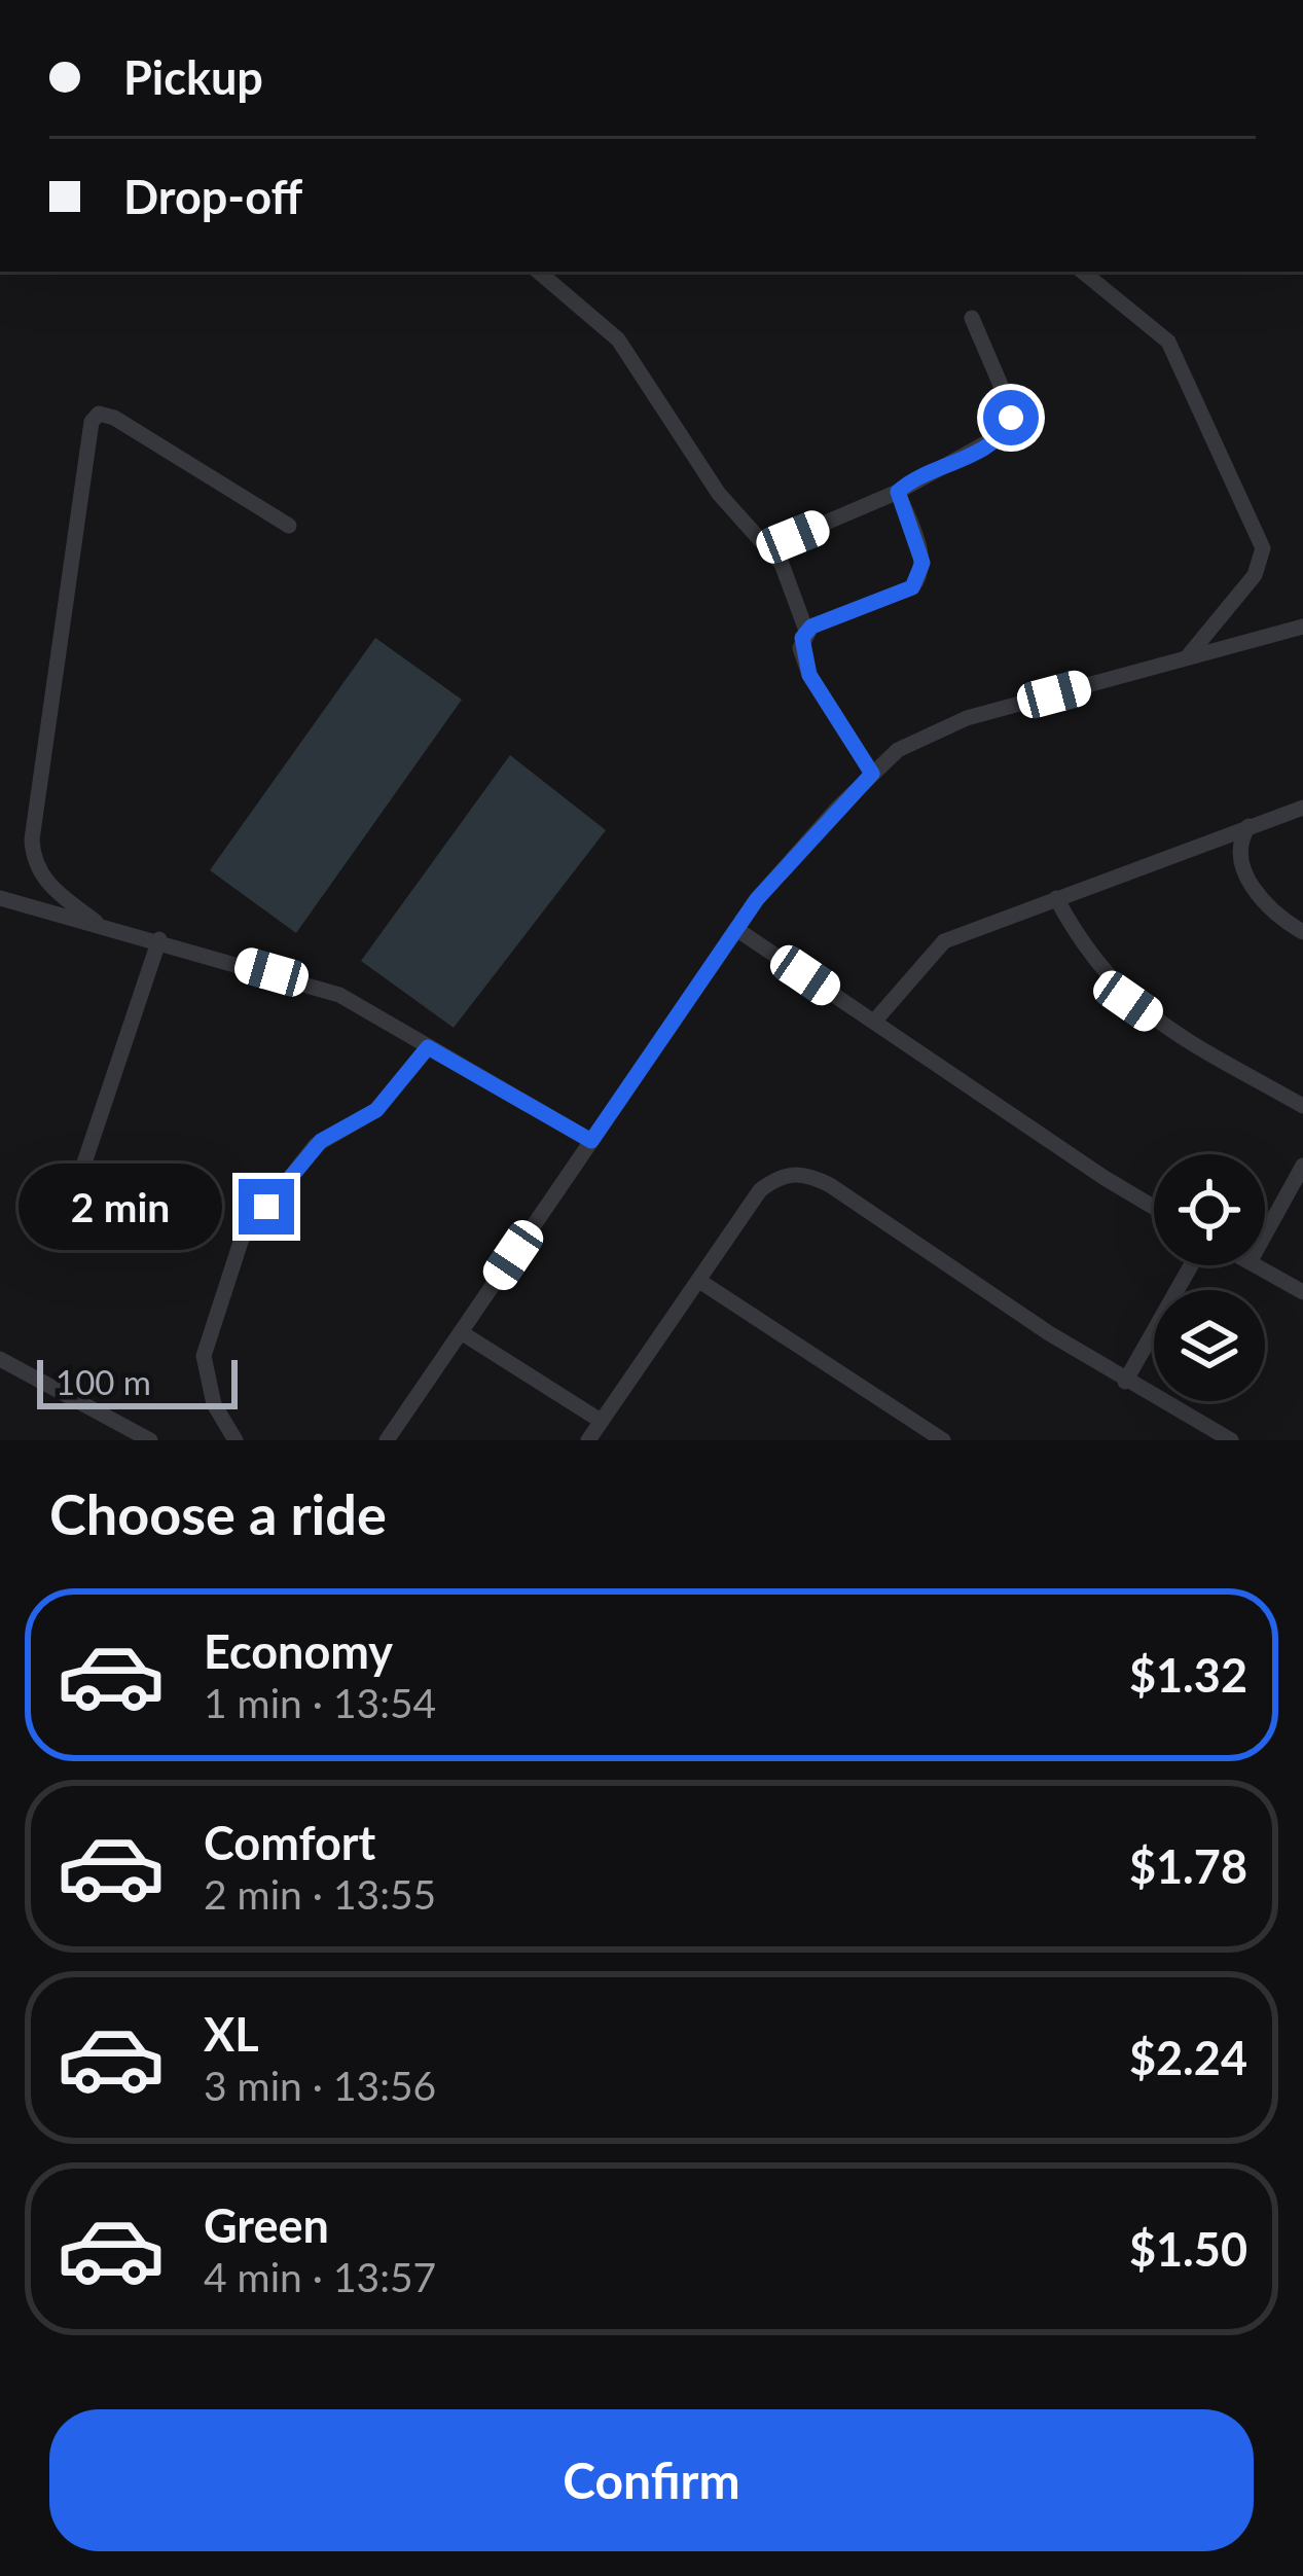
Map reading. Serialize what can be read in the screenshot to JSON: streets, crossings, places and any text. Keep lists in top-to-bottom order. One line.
{"scale_bar":"100 m","page":{"banner":["Pickup","Drop-off"],"bubble":"2 min","scale":"100 m","heading":"Choose a ride","list":[{"name":"Economy","note":"1 min · 13:54","value":"$1.32"},{"name":"Comfort","note":"2 min · 13:55","value":"$1.78"},{"name":"XL","note":"3 min · 13:56","value":"$2.24"},{"name":"Green","note":"4 min · 13:57","value":"$1.50"}],"buttons":"Confirm"}}
